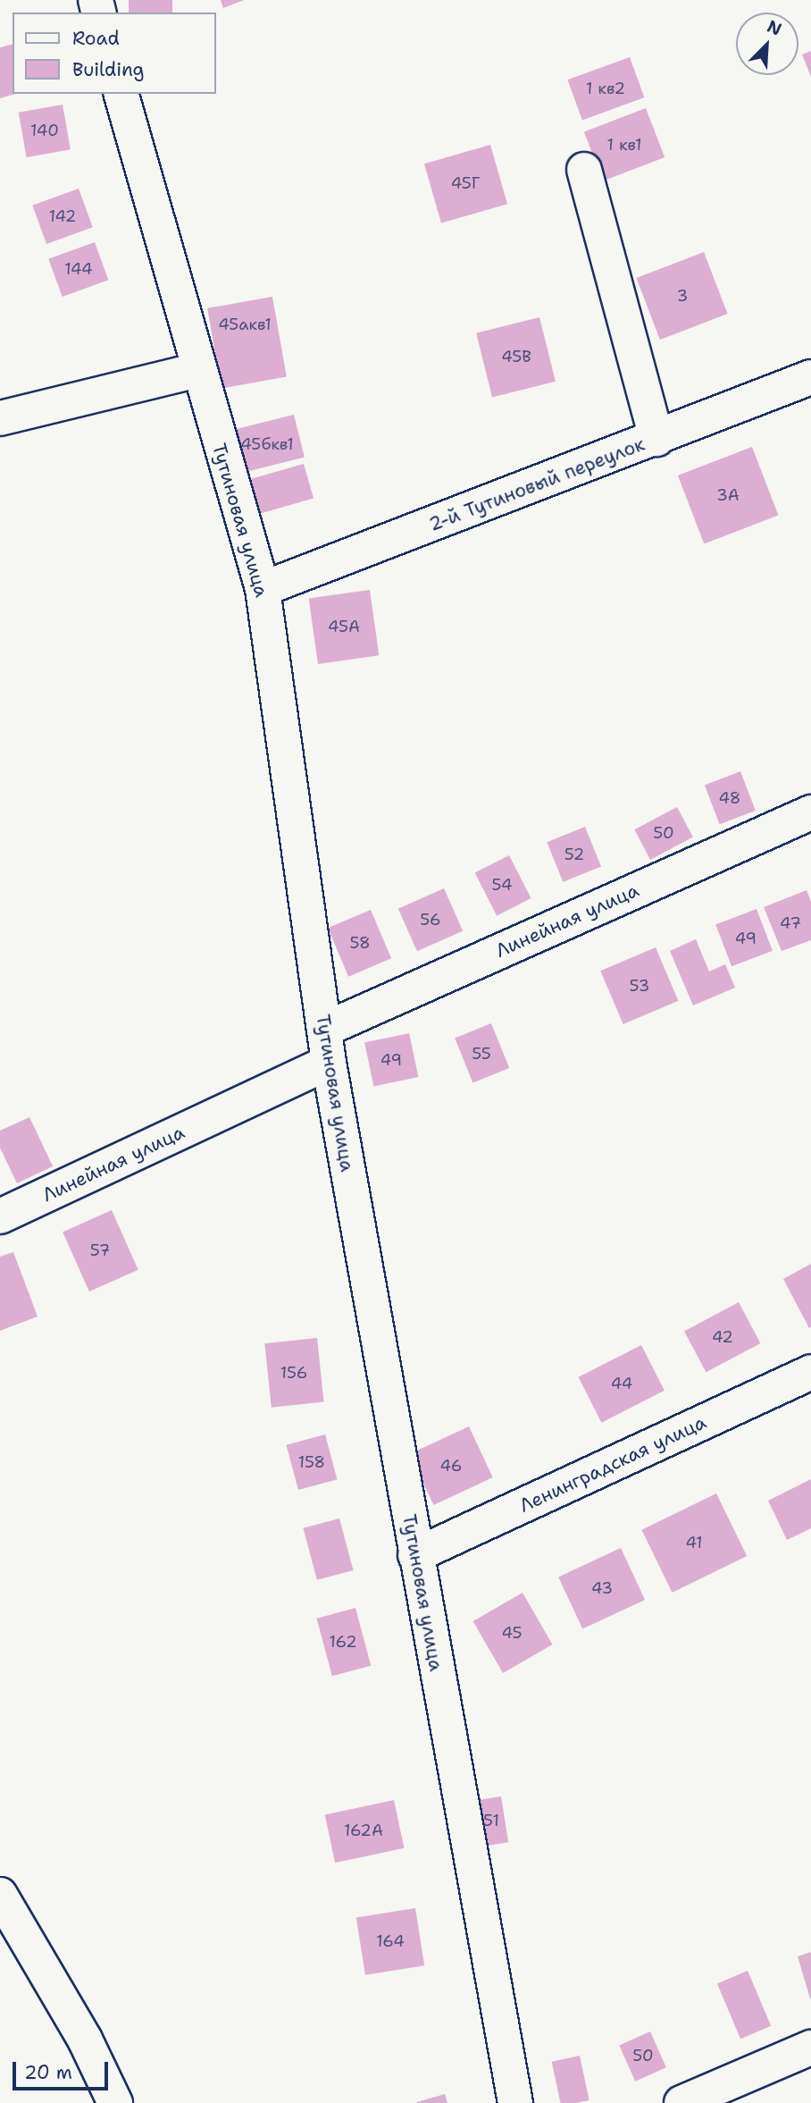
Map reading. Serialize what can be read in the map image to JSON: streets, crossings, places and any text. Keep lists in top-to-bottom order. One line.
{"streets":{"street":["2-й Тутиновый переулок","Тутиновая улица","Линейная улица","Ленинградская улица"]},"crossings":[["2-й Тутиновый переулок","Тутиновая улица"],["Тутиновая улица","Линейная улица"],["Тутиновая улица","Ленинградская улица"]],"house_numbers":["1 кв2","140","1 кв1","45Г","142","144","3","45акв1","45В","45бкв1","3А","45А","48","50","52","54","56","47","49","58","53","55","49","57","42","156","44","158","46","41","43","45","162","51","162А","164","50"],"legend":["Road","Building"],"scale_bar":"20 m","north":"top right"}
